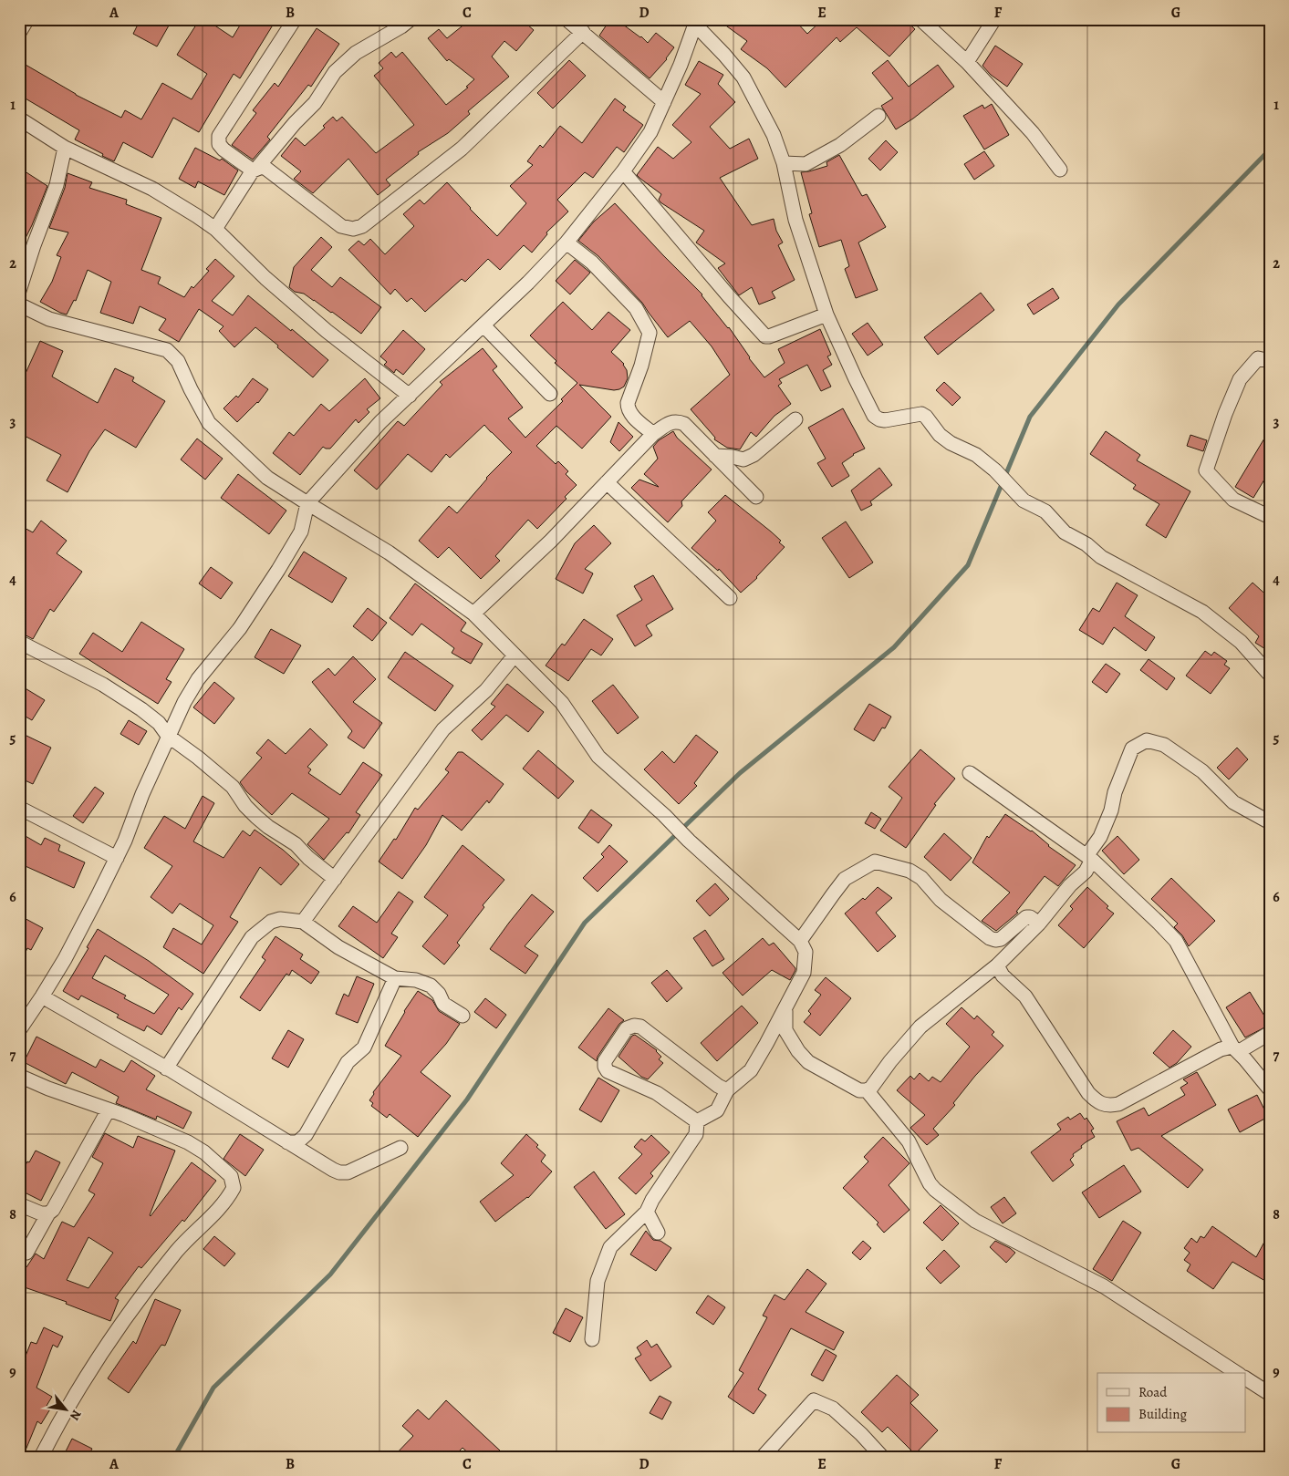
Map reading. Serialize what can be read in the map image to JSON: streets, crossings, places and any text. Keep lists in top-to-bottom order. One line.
{"legend":["Road","Building"],"north":"bottom right","grid":{"columns":["A","B","C","D","E","F","G"],"rows":["1","2","3","4","5","6","7","8","9"]}}
